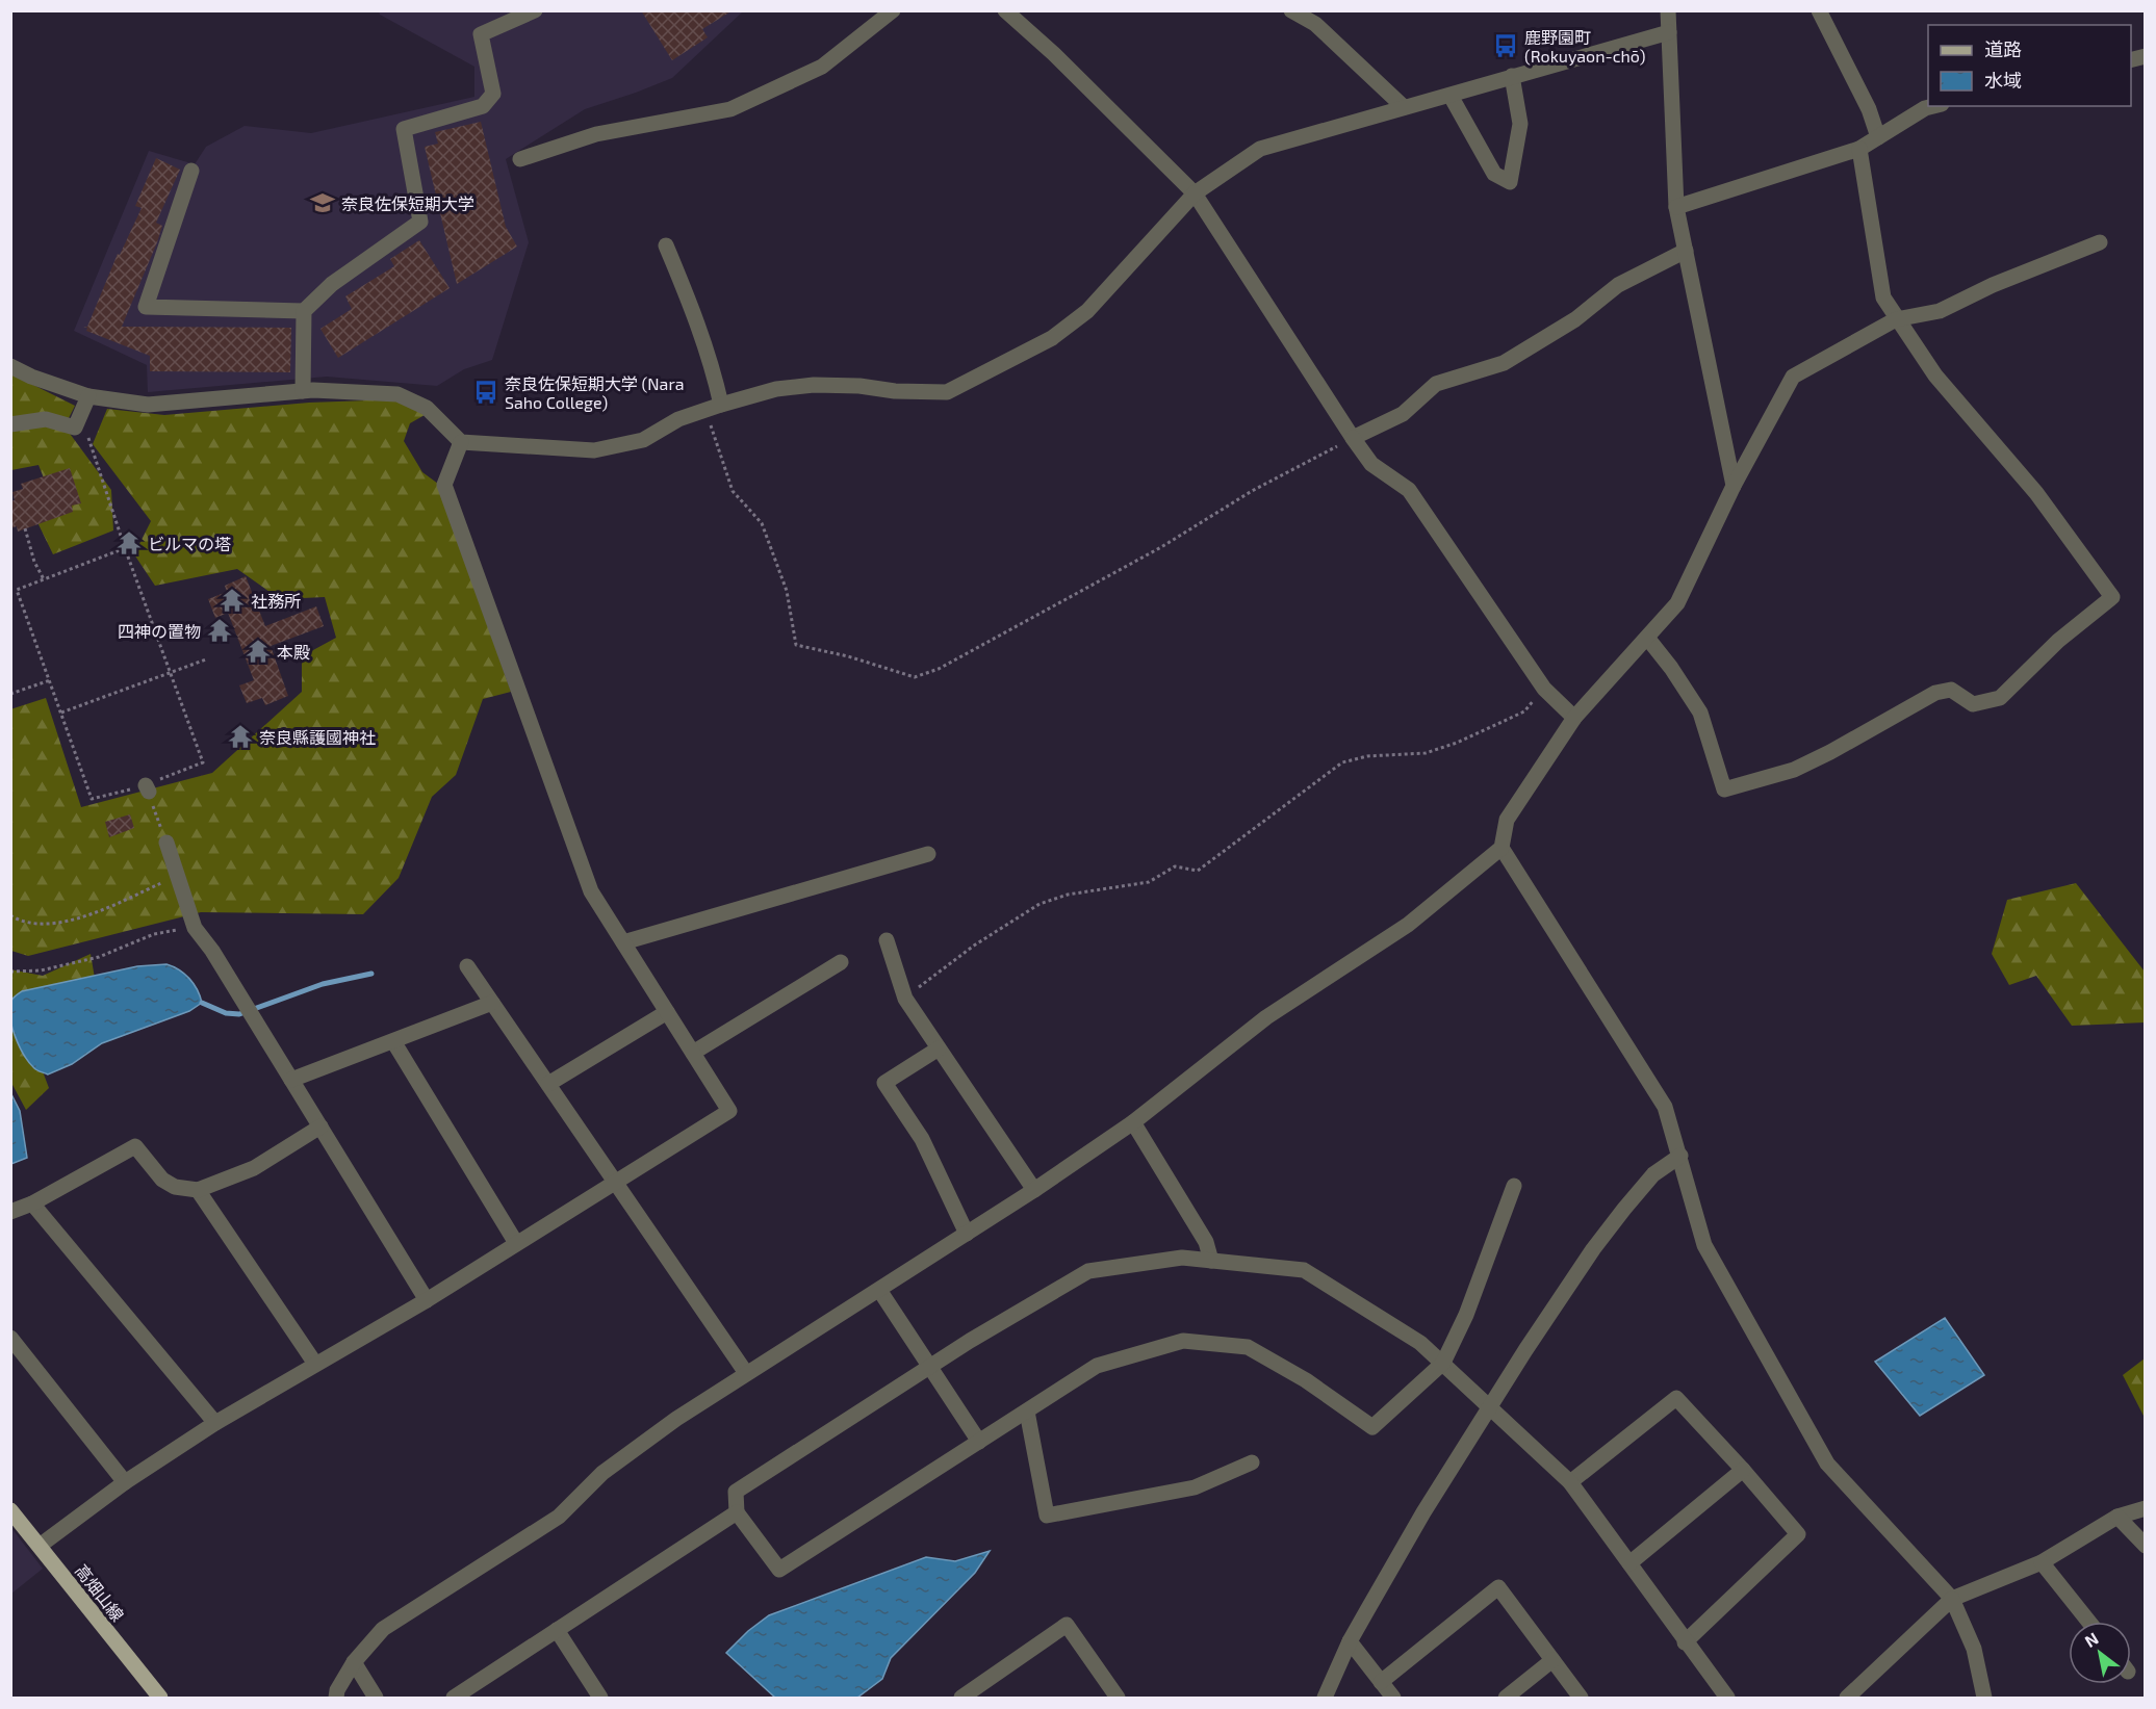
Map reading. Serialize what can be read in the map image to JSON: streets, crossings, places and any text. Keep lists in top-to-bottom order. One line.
{"streets":{"main road":["高畑山線"]},"places":{"bus stop":["鹿野園町 (Rokuyaon-chō)","奈良佐保短期大学 (Nara Saho College)"],"school or university":["奈良佐保短期大学"],"temple":["ビルマの塔","社務所","四神の置物","本殿","奈良縣護國神社"]},"legend":["道路","水域"],"north":"top left"}
